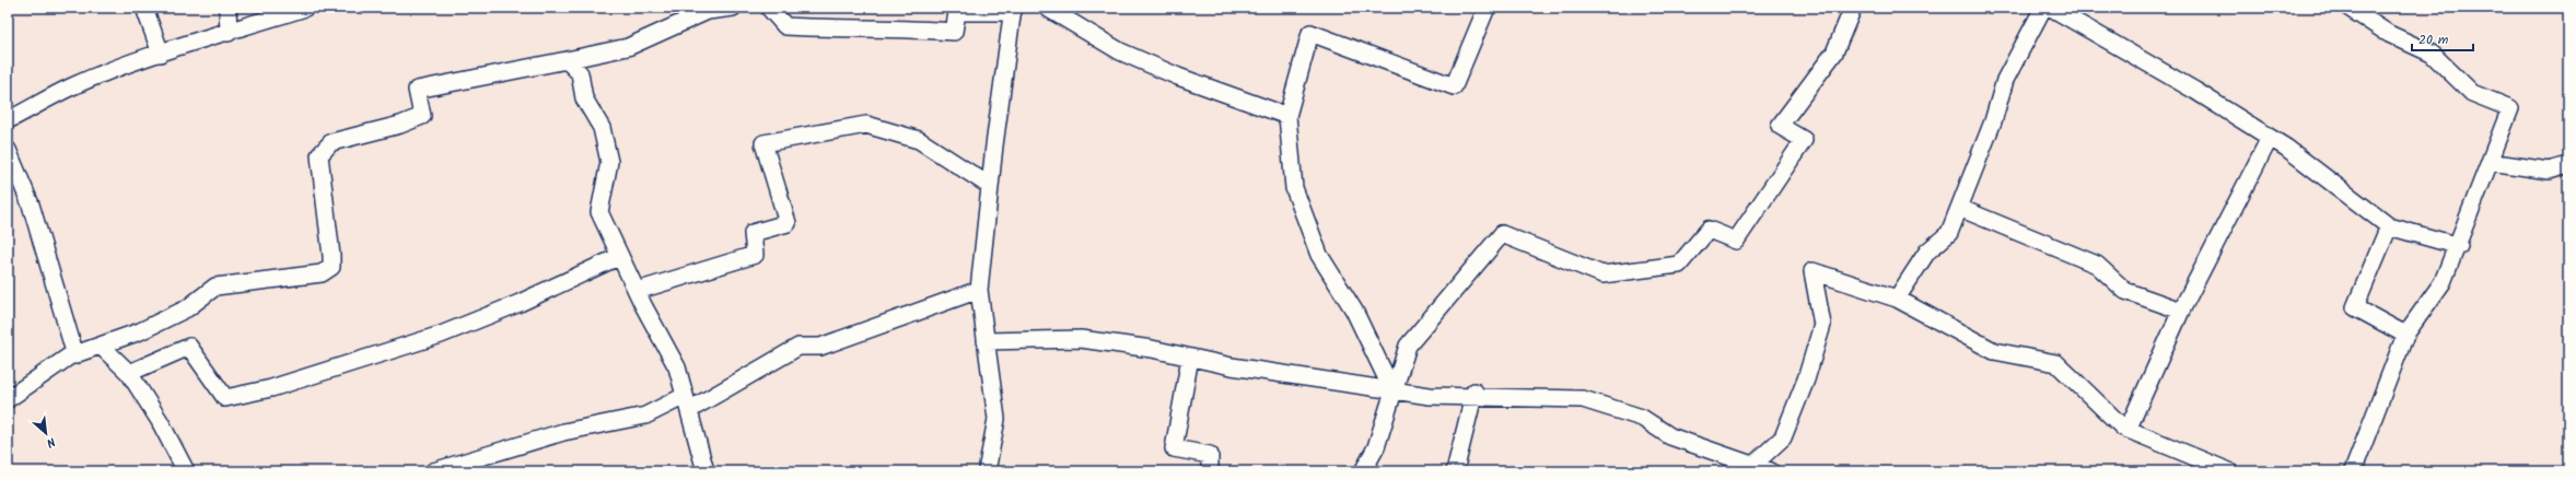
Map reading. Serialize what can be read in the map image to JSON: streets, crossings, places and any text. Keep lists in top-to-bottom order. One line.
{"scale_bar":"20 m","north":"bottom right"}
